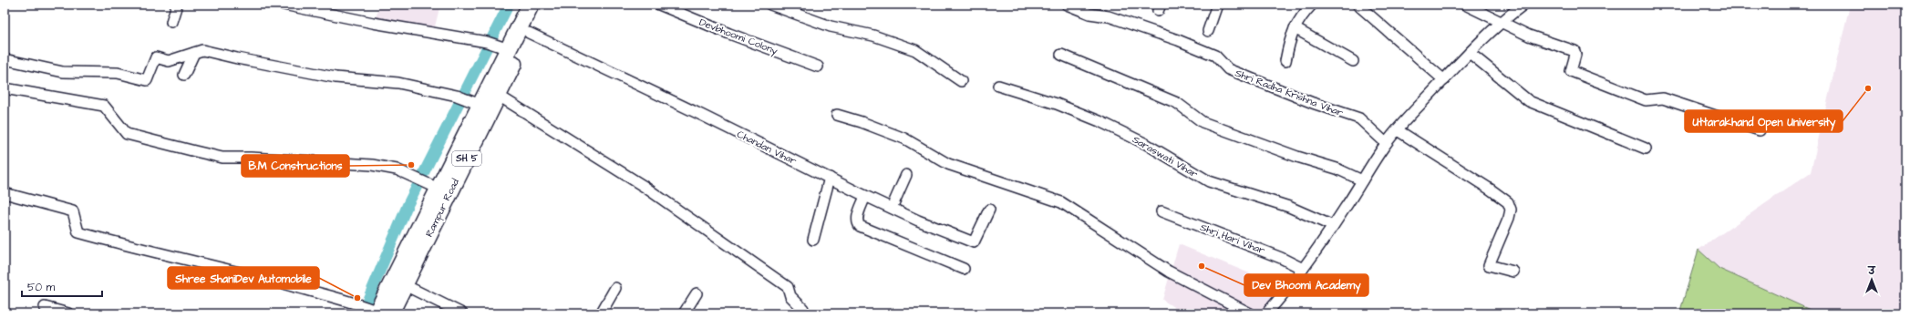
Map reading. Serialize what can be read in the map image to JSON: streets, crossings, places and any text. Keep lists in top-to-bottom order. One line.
{"streets":{"main road":["SH 5","Rampur Road"],"street":["Devbhoomi Colony","Shri Radha Krishna Vihar","Chandan Vihar","Saraswati Vihar","Shri Hari Vihar"]},"crossings":[["Chandan Vihar","Rampur Road"]],"places":["Uttarakhand Open University","B.M Constructions","Dev Bhoomi Academy","Shree ShaniDev Automobile"],"scale_bar":"50 m","north":"top"}
